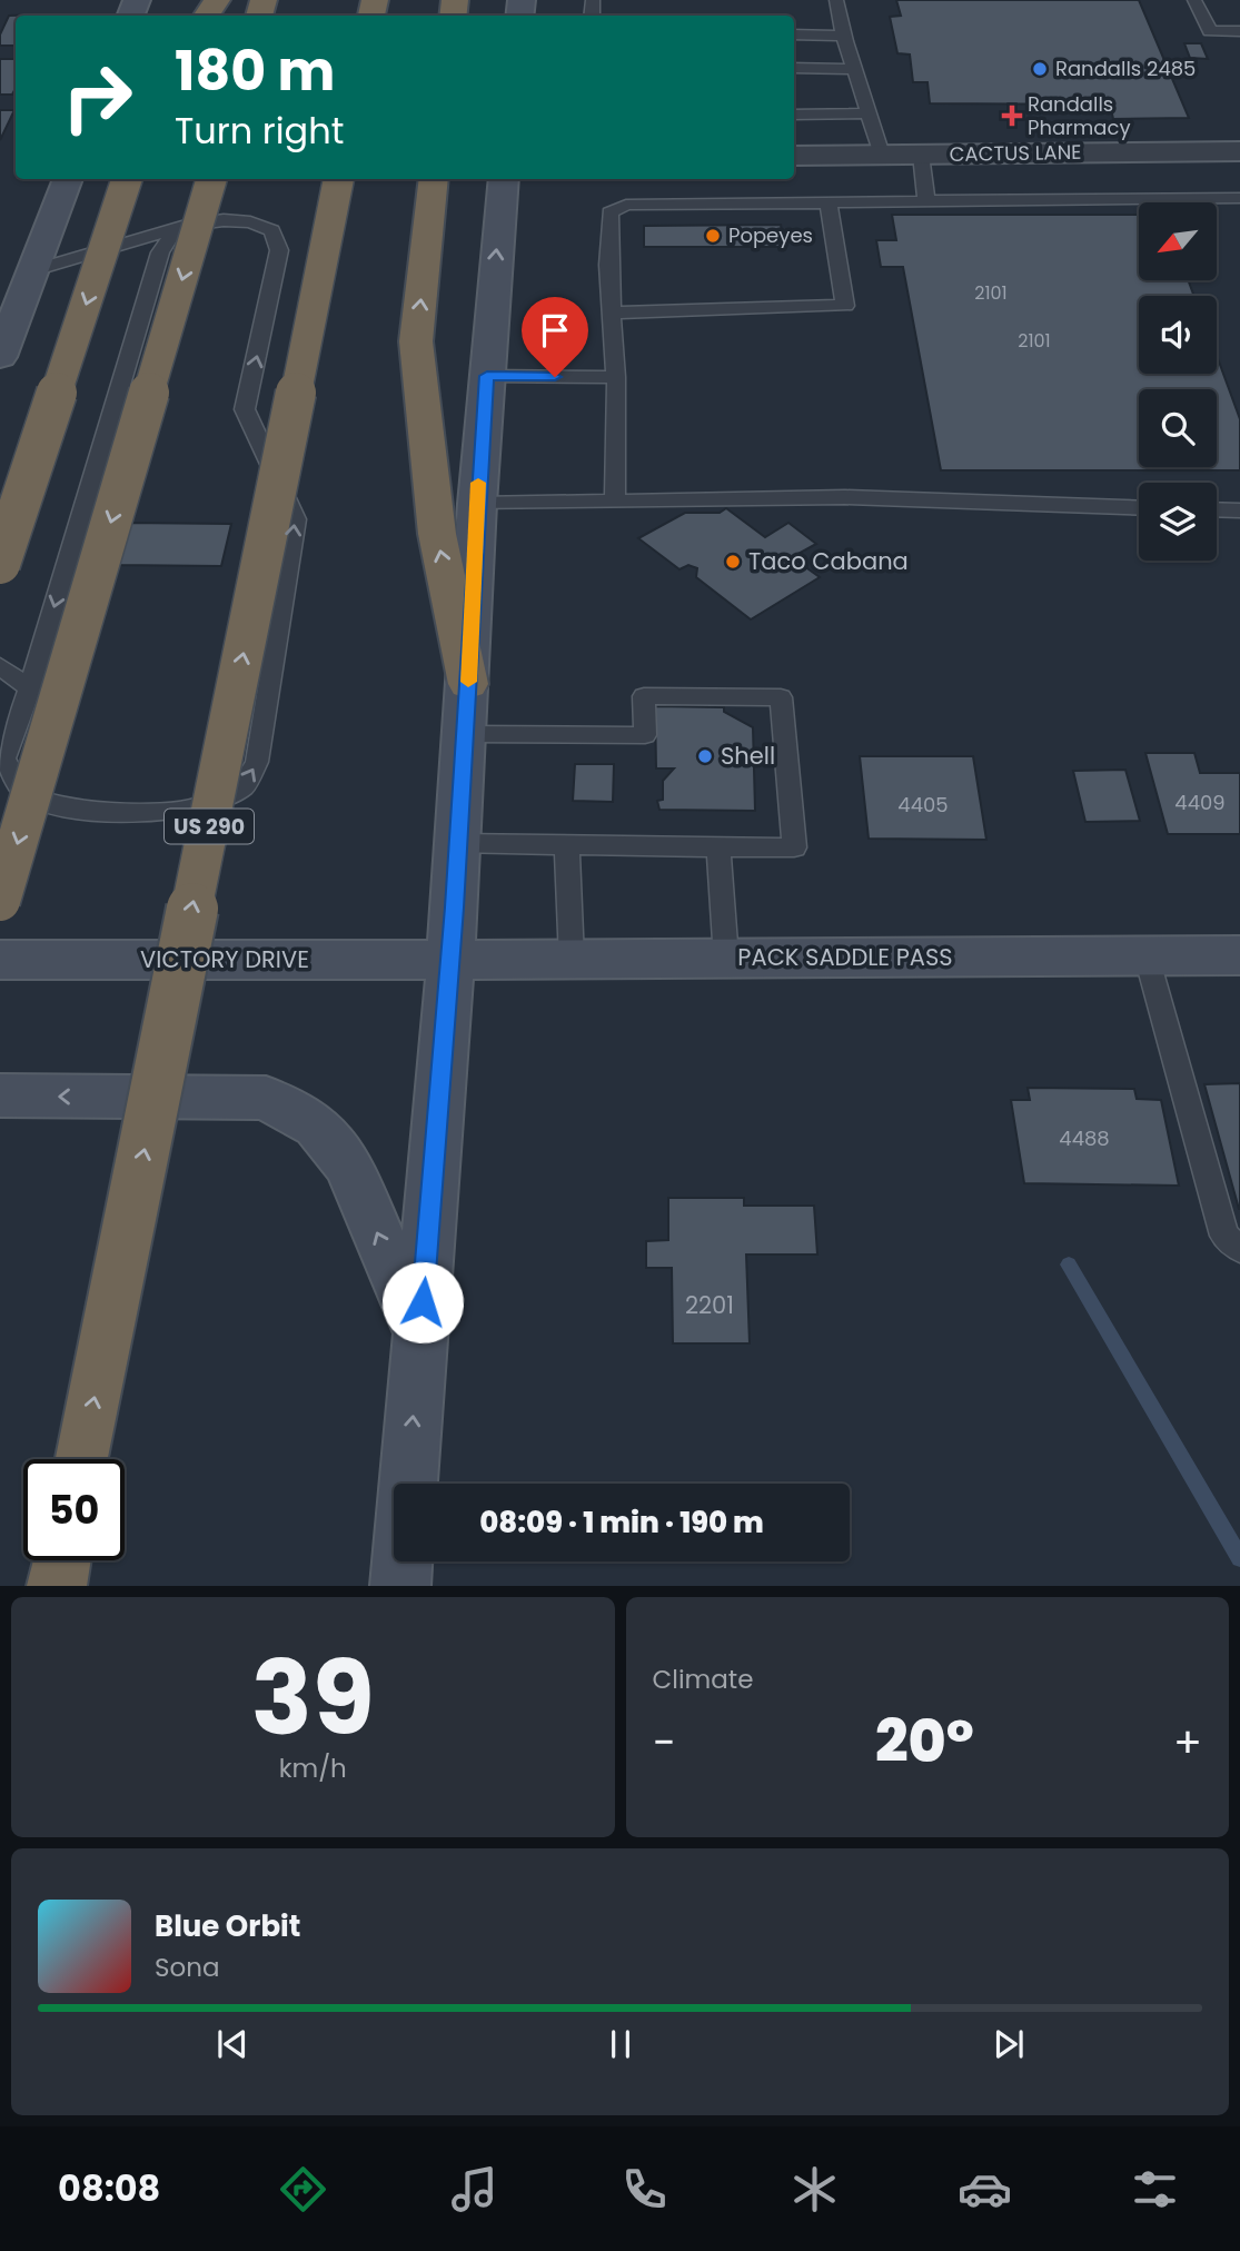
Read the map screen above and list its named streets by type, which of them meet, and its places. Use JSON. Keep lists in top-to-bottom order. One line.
{"streets":{"highway":["US 290"],"main road":["PACK SADDLE PASS","VICTORY DRIVE"],"street":["CACTUS LANE"]},"crossings":[["PACK SADDLE PASS","VICTORY DRIVE"]],"places":{"other":["Randalls 2485","Popeyes","Taco Cabana","Shell"],"health":["Randalls Pharmacy"]},"house_numbers":["2101","2101","4409","4405","4488","2201"],"north":"bottom left","page":{"turn":["180 m","Turn right"],"limit":"50","trip":"08:09 · 1 min · 190 m","tile":[["39","km/h"],"Climate"],"heat":["−","20°","+"],"song":["Blue Orbit","Sona"],"tabs":"08:08"}}
